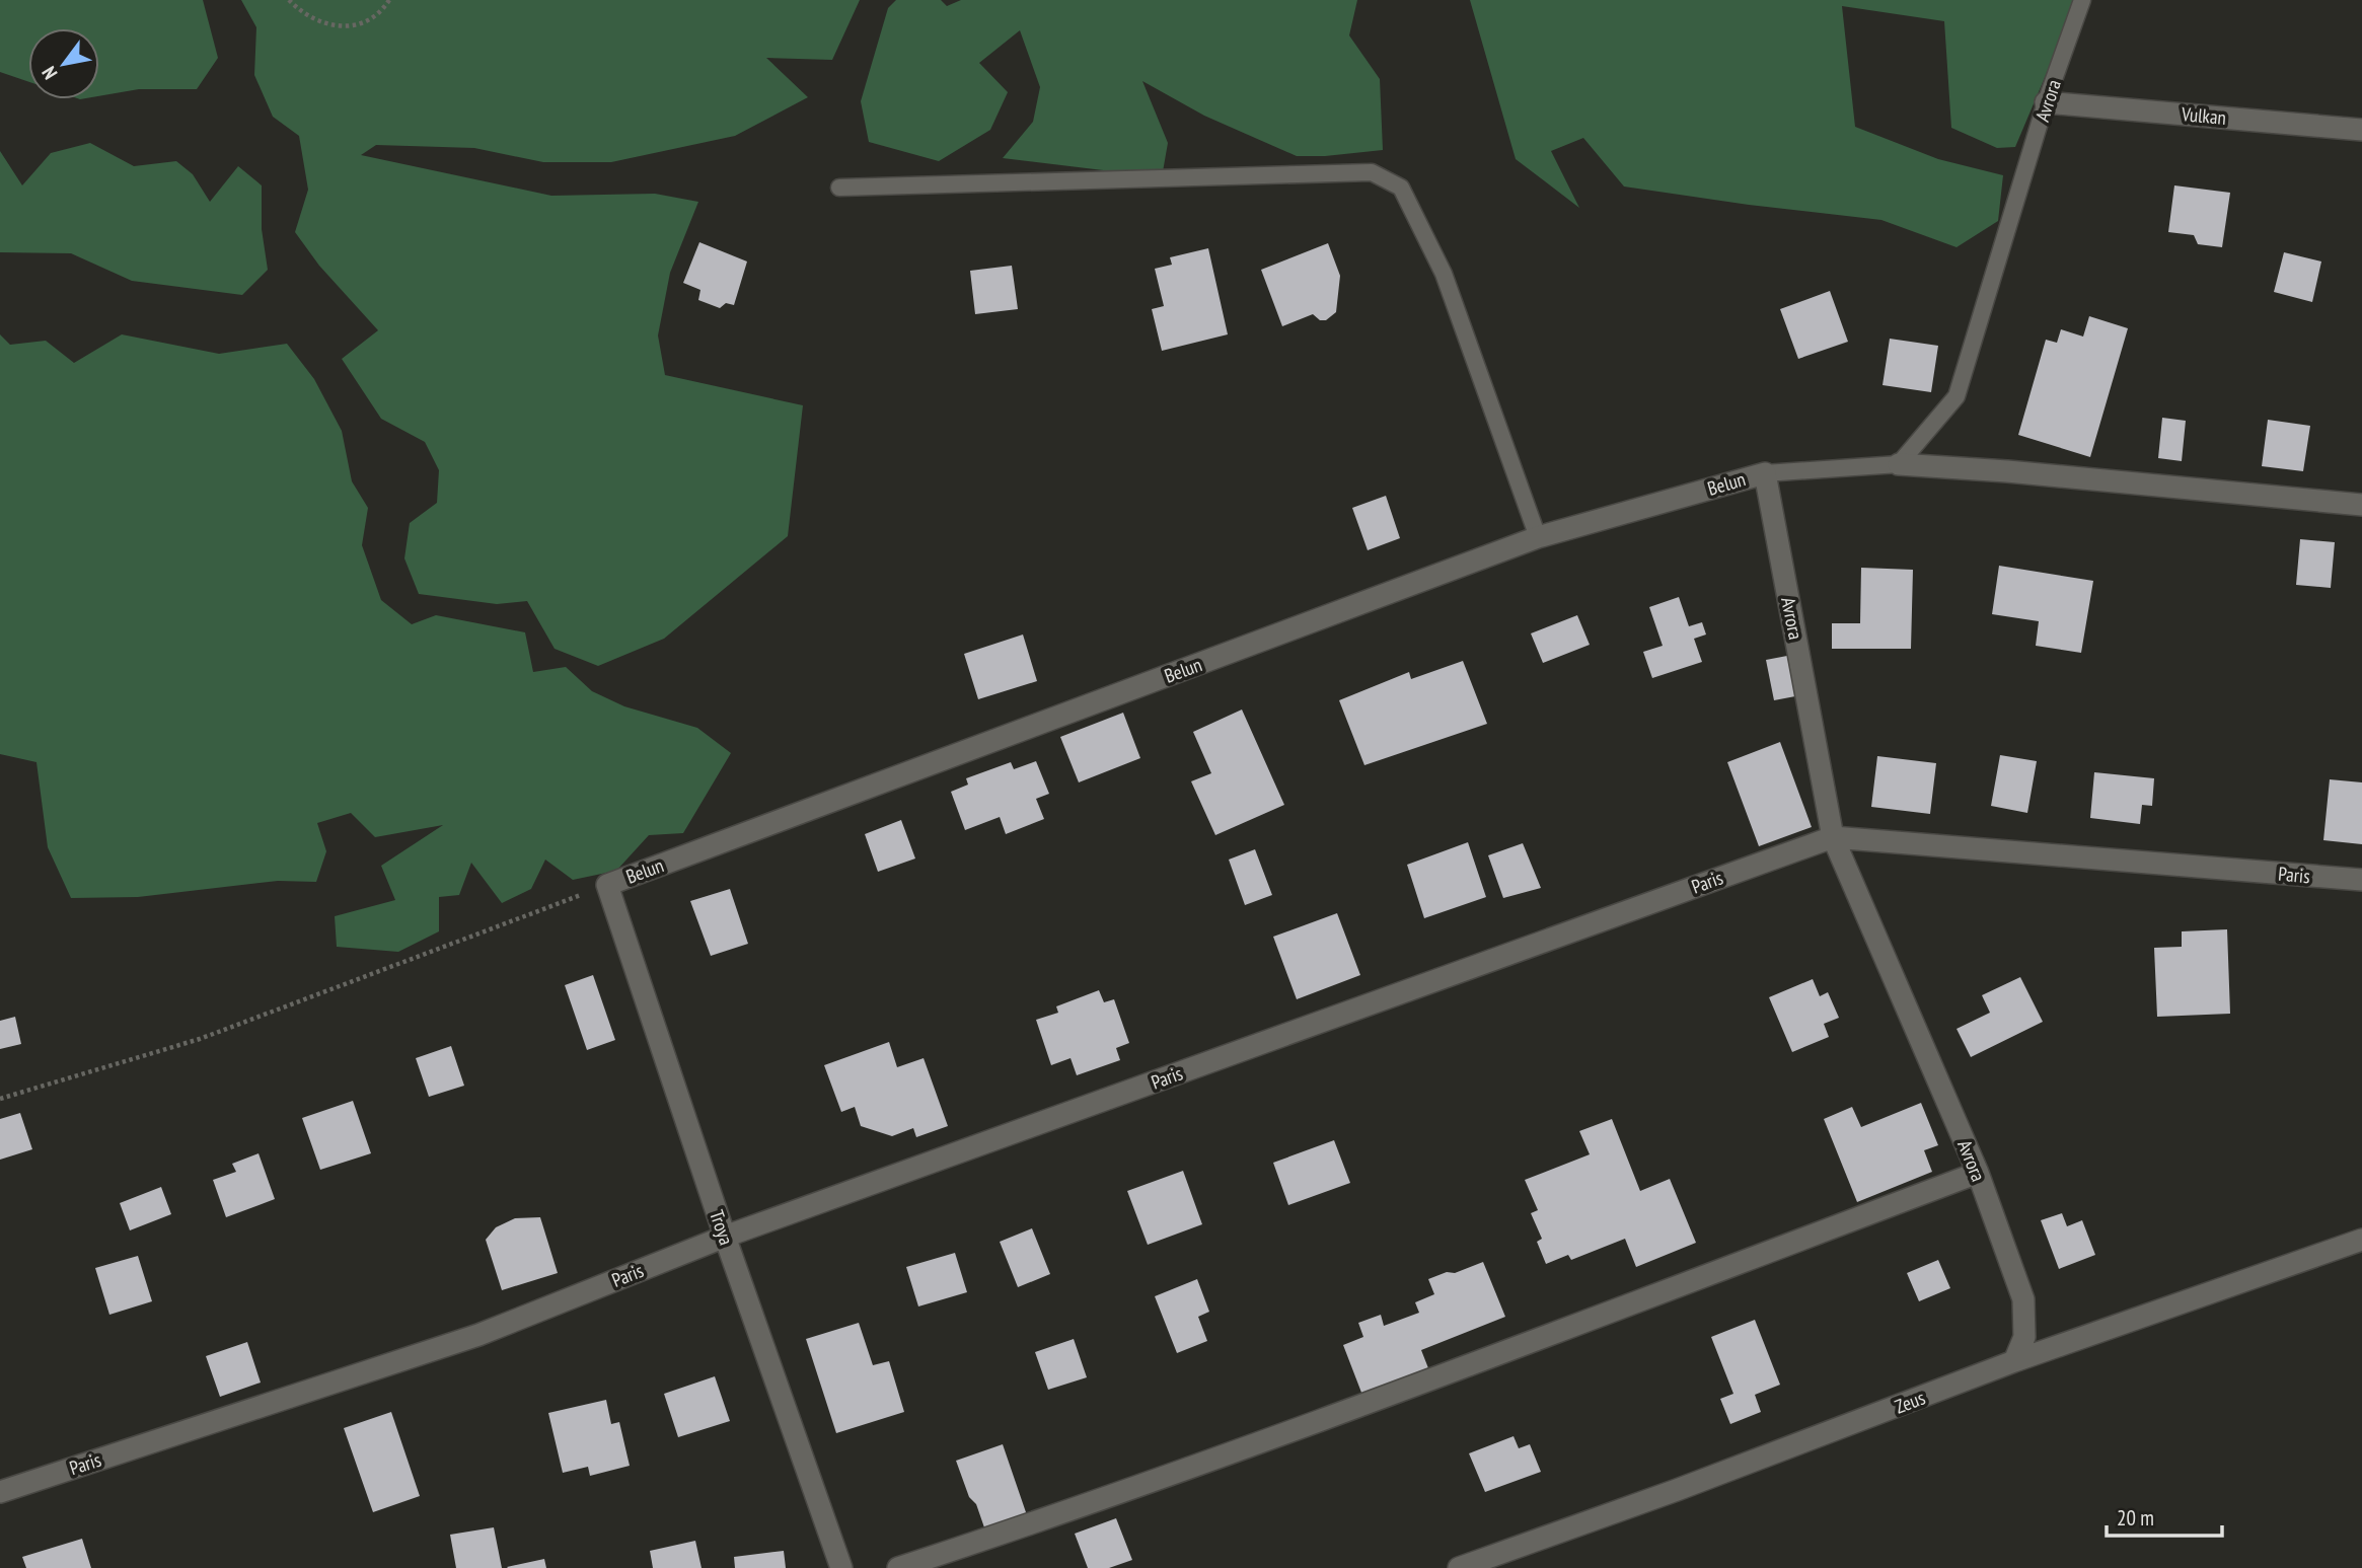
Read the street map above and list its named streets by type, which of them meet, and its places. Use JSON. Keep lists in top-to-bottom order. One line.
{"streets":{"street":["Avrora","Vulkan","Belun","Paris","Troya","Zeus"]},"crossings":[["Avrora","Vulkan"],["Avrora","Belun"],["Avrora","Paris"],["Avrora","Zeus"],["Belun","Troya"],["Paris","Troya"]],"scale_bar":"20 m","north":"bottom left"}
